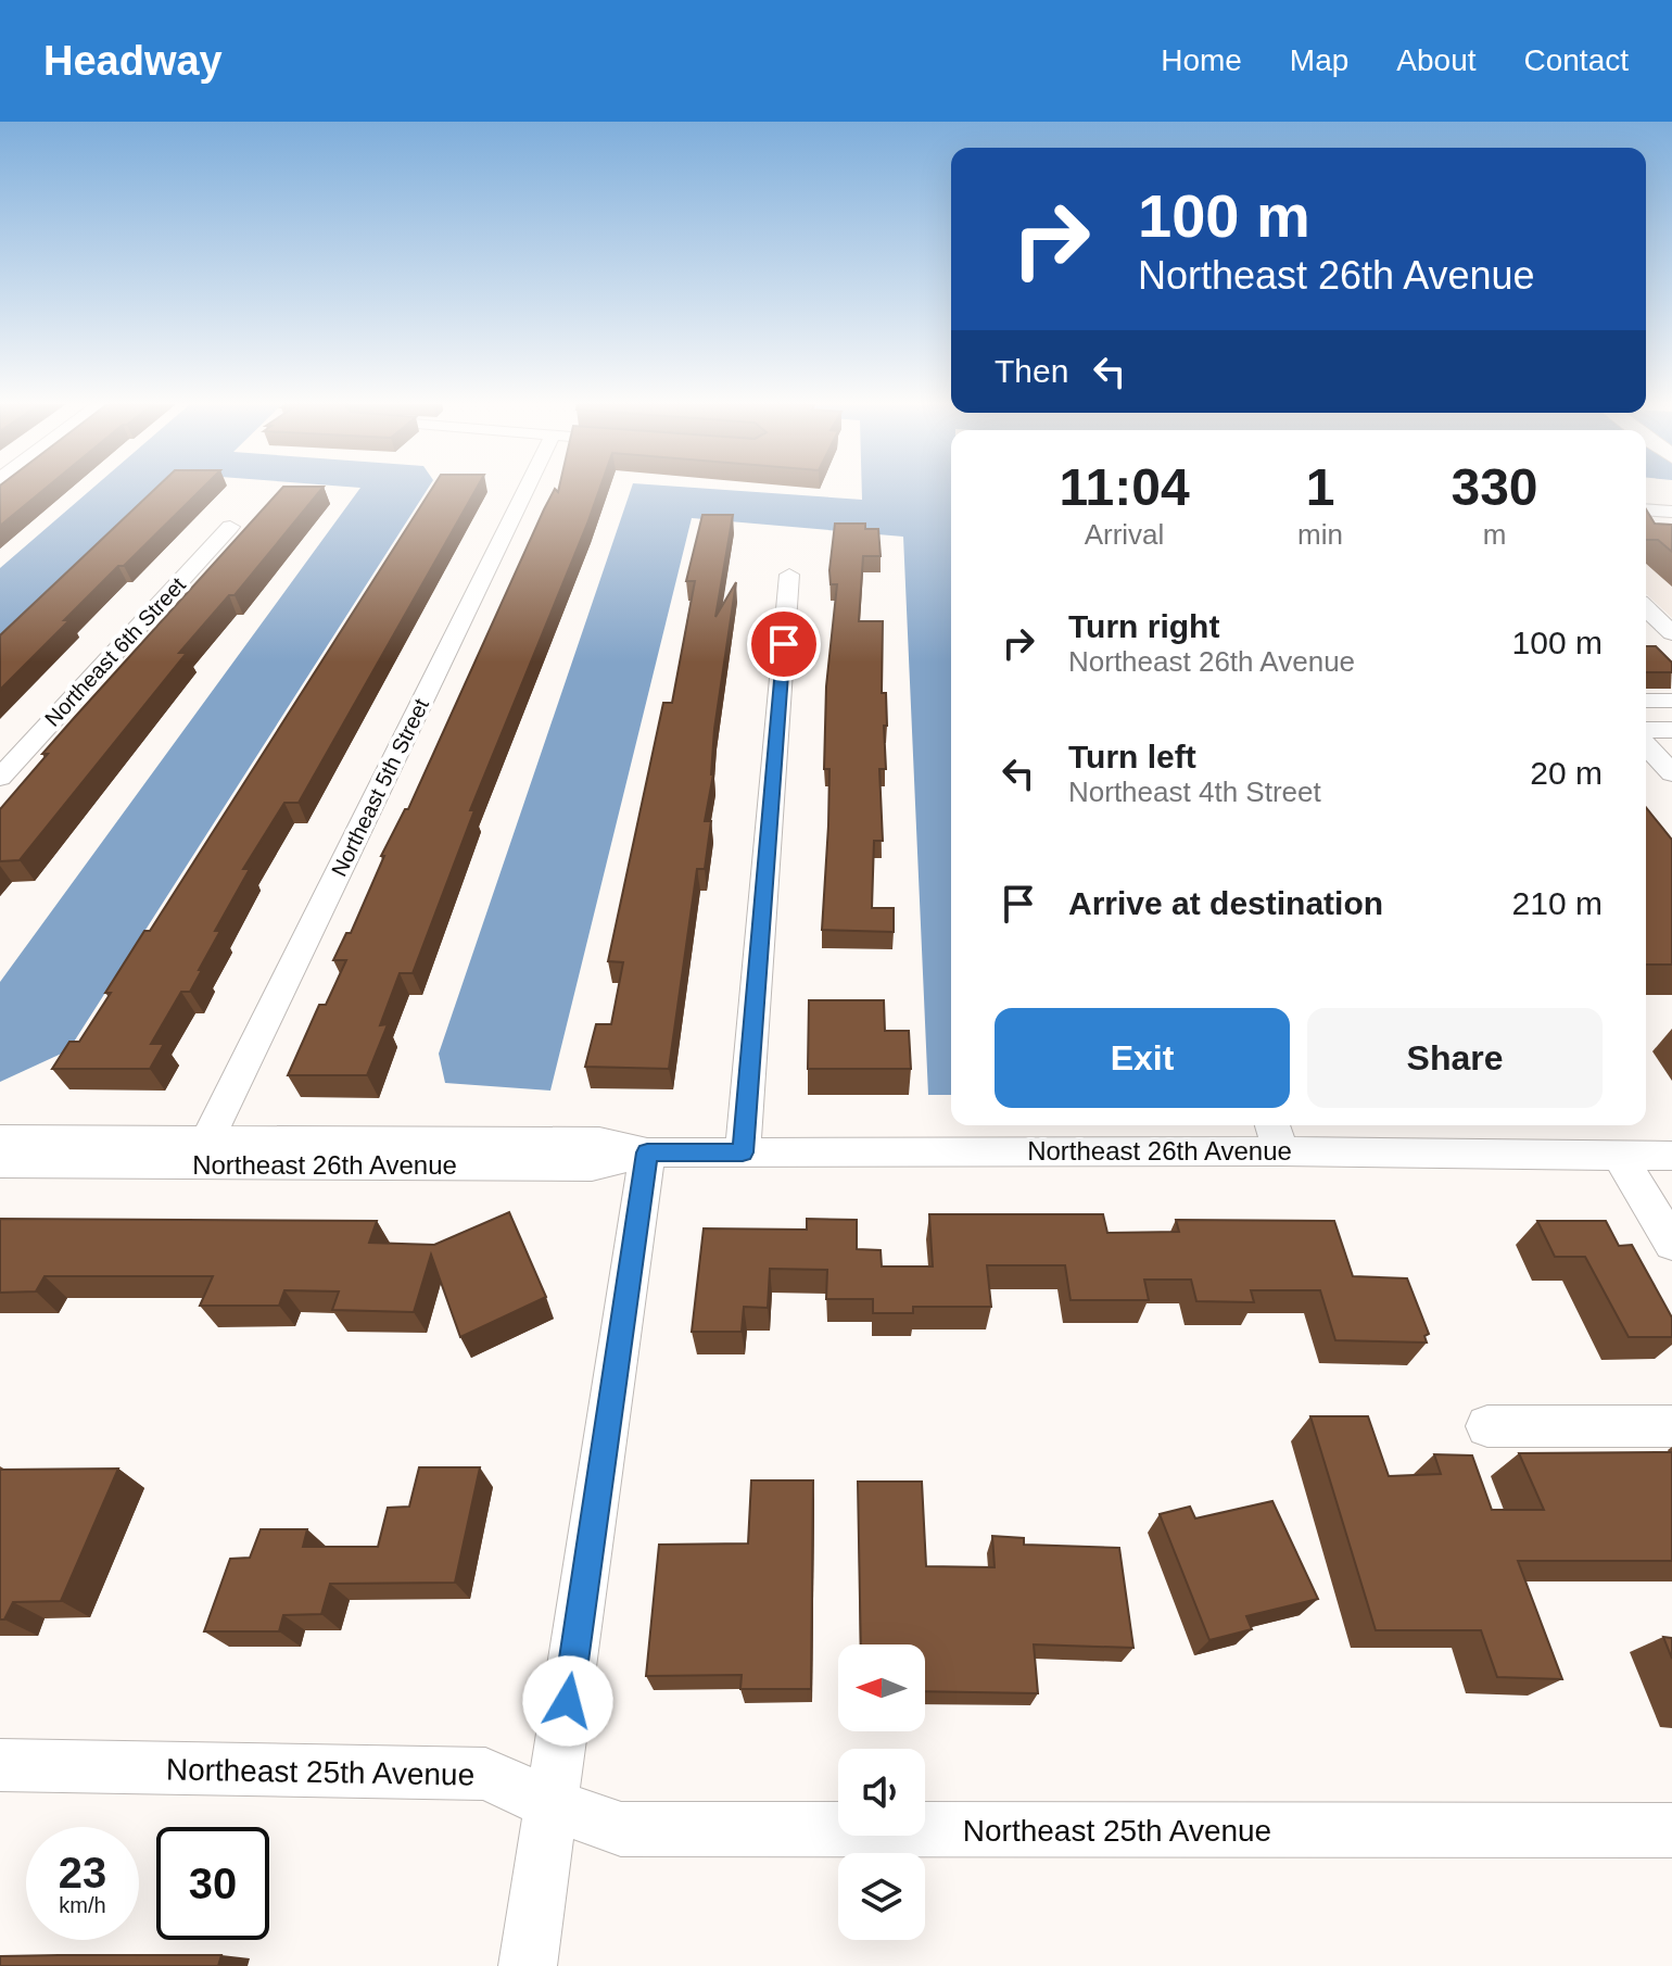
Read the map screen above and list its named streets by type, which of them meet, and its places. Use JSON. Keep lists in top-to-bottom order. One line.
{"streets":{"street":["Northeast 6th Street","Northeast 5th Street","Northeast 26th Avenue","Northeast 25th Avenue"]},"crossings":[["Northeast 5th Street","Northeast 26th Avenue"]],"north":"left","page":{"header":"Headway","nav":["Home","Map","About","Contact"],"turn":["100 m","Northeast 26th Avenue"],"then":"Then","eta":["11:04","Arrival","1","min","330","m"],"list":[{"name":"Turn right","note":"Northeast 26th Avenue","value":"100 m"},{"name":"Turn left","note":"Northeast 4th Street","value":"20 m"},{"name":"Arrive at destination","value":"210 m"}],"buttons":["Exit","Share"],"speed":"23 km/h","limit":"30"}}
